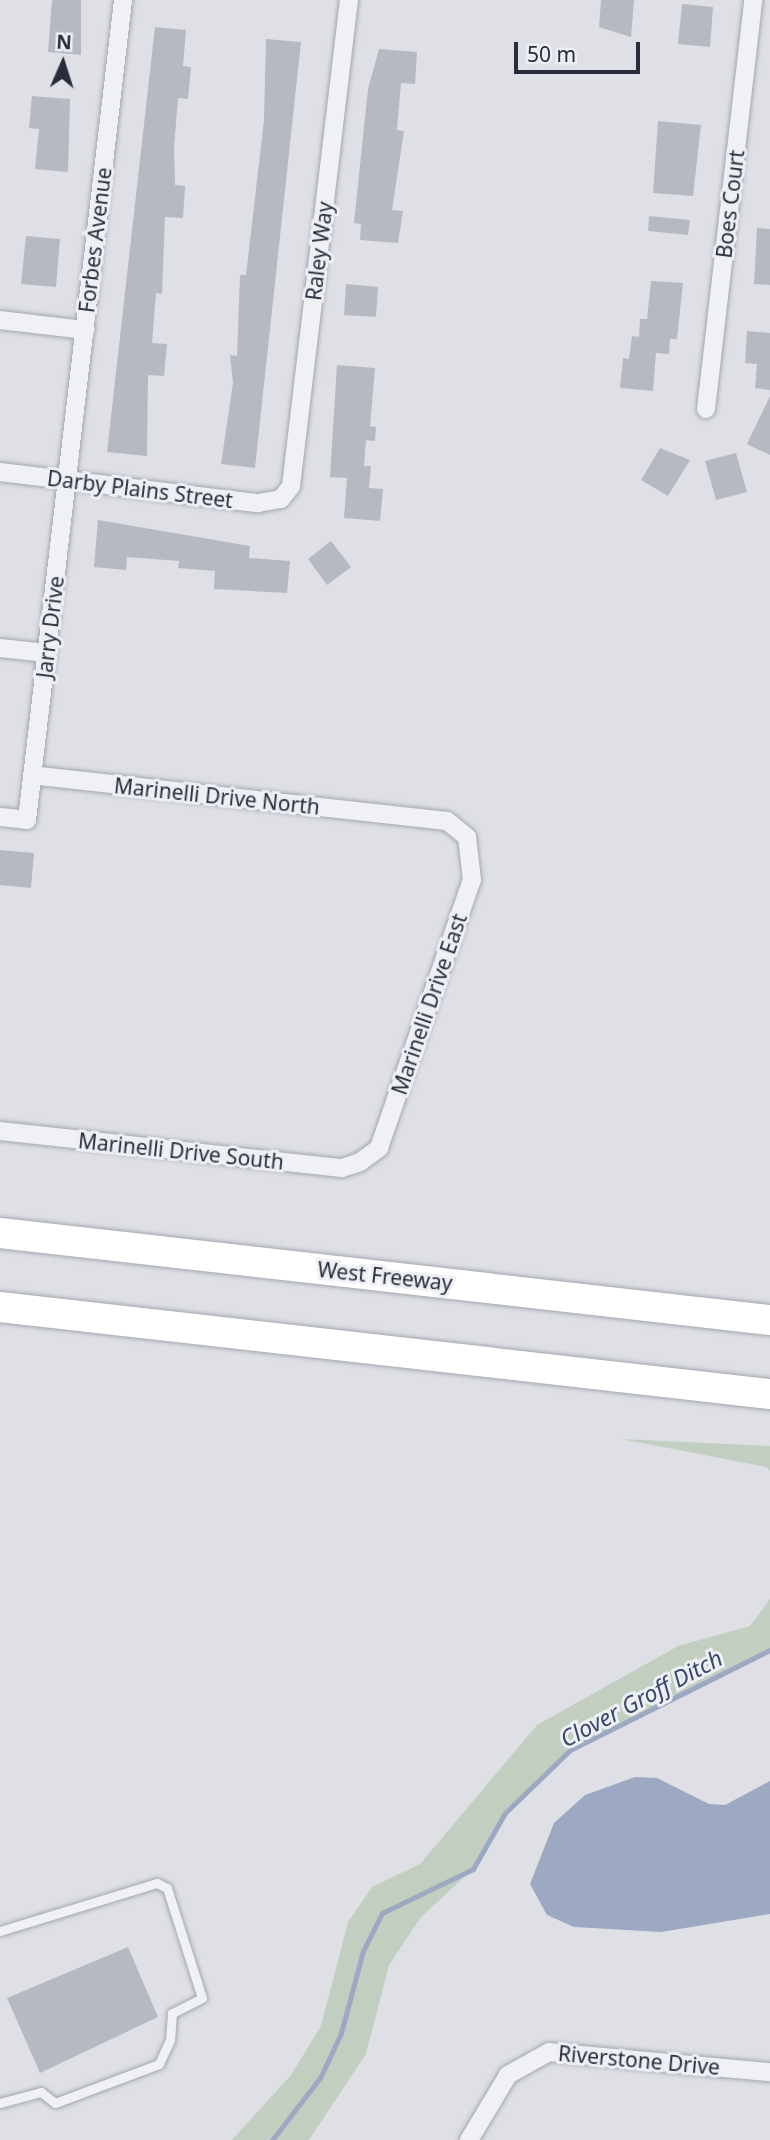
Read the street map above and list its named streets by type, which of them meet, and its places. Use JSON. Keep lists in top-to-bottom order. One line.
{"streets":{"highway":["West Freeway"],"street":["Boes Court","Forbes Avenue","Raley Way","Darby Plains Street","Jarry Drive","Marinelli Drive North","Marinelli Drive East","Marinelli Drive South","Riverstone Drive"]},"crossings":[["Forbes Avenue","Darby Plains Street"],["Forbes Avenue","Jarry Drive"],["Raley Way","Darby Plains Street"],["Darby Plains Street","Jarry Drive"],["Jarry Drive","Marinelli Drive North"],["Marinelli Drive North","Marinelli Drive East"],["Marinelli Drive East","Marinelli Drive South"]],"water":["Clover Groff Ditch"],"scale_bar":"50 m","north":"top"}
